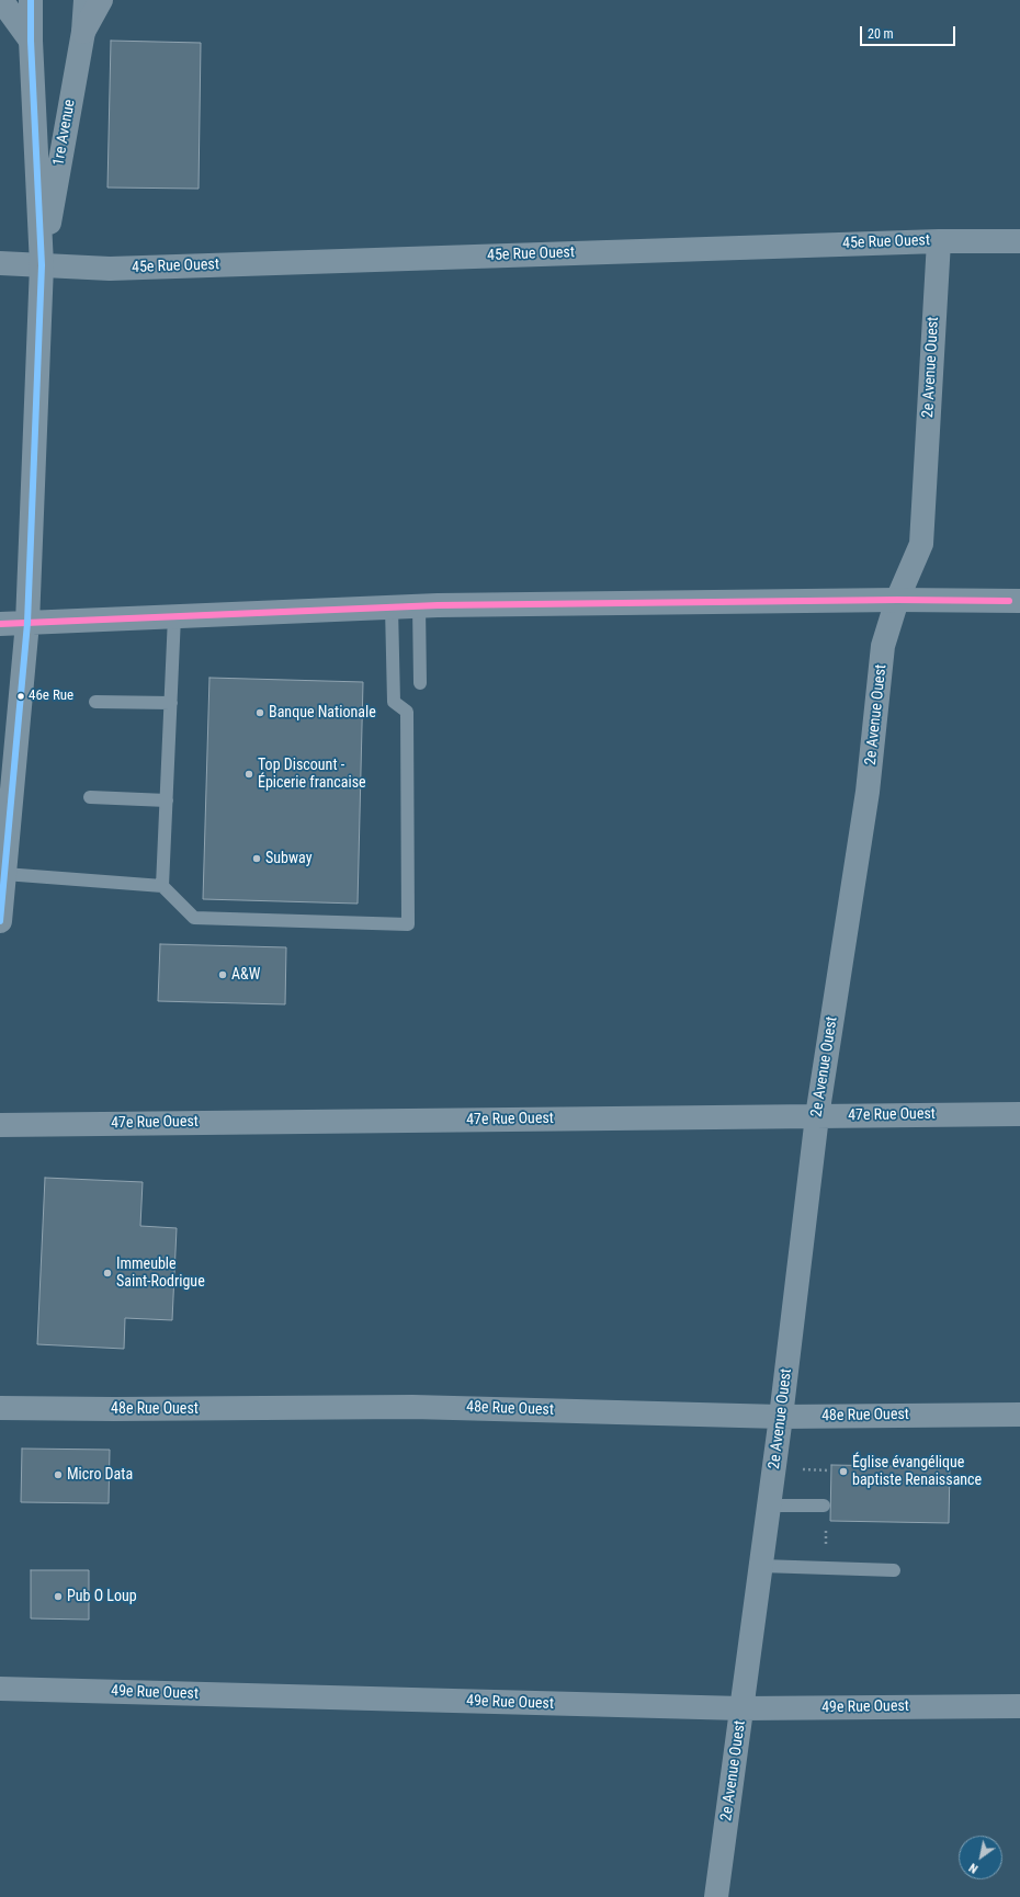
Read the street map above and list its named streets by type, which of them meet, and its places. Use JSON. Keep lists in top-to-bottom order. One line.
{"streets":{"street":["1re Avenue","45e Rue Ouest","2e Avenue Ouest","47e Rue Ouest","48e Rue Ouest","49e Rue Ouest"]},"crossings":[["1re Avenue","45e Rue Ouest"],["45e Rue Ouest","2e Avenue Ouest"],["2e Avenue Ouest","47e Rue Ouest"],["2e Avenue Ouest","48e Rue Ouest"],["2e Avenue Ouest","49e Rue Ouest"]],"places":["46e Rue","Banque Nationale","Top Discount - Épicerie francaise","Subway","A&W","Immeuble Saint-Rodrigue","Église évangélique baptiste Renaissance","Micro Data","Pub O Loup"],"scale_bar":"20 m","north":"bottom left"}
